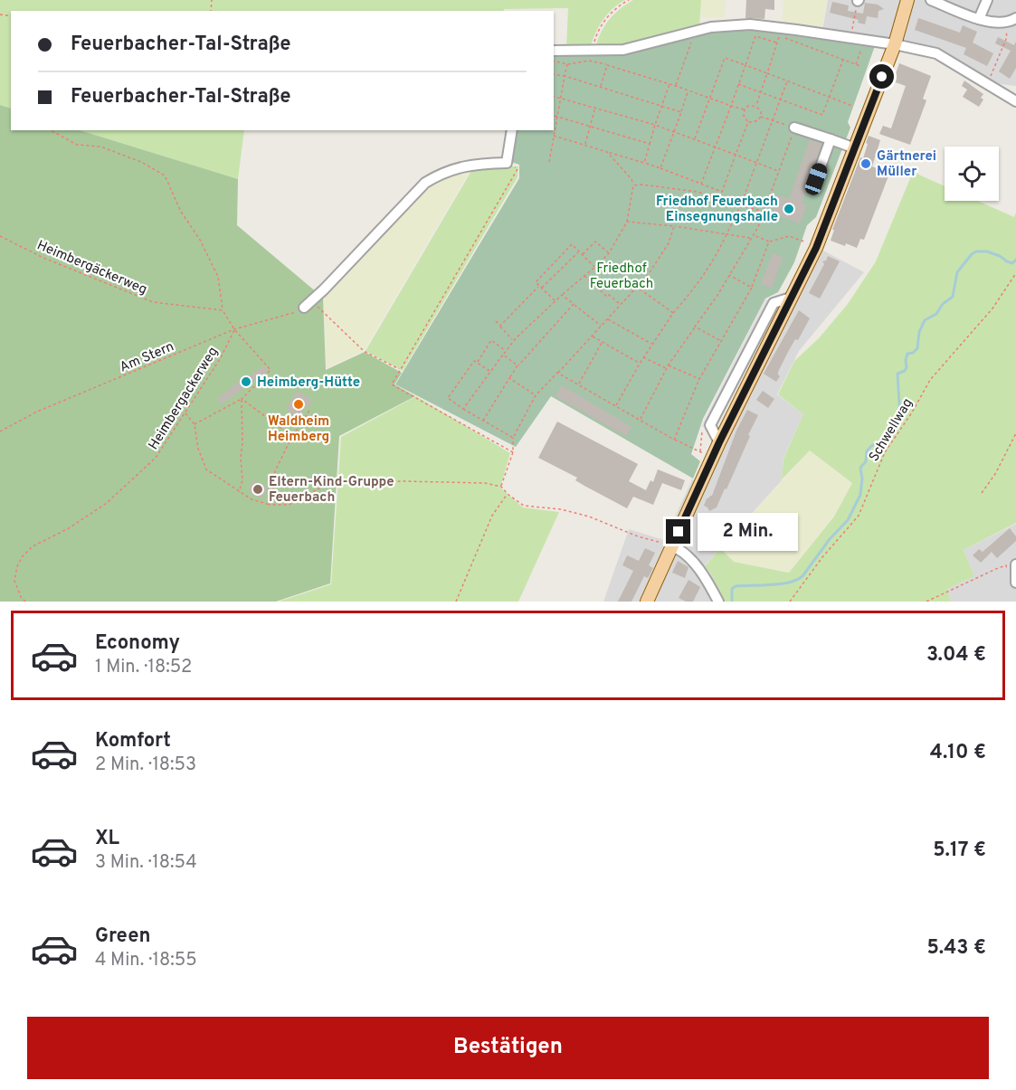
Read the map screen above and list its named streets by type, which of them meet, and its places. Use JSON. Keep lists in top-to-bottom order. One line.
{"streets":{"path":["Heimbergäckerweg","Am Stern","Heimbergackerweg","Schwellwag"]},"crossings":[["Am Stern","Heimbergackerweg"]],"parks":["Friedhof Feuerbach"],"places":["Gärtnerei Müller","Friedhof Feuerbach Einsegnungshalle","Heimberg-Hütte","Waldheim Heimberg","Eltern-Kind-Gruppe Feuerbach"],"page":{"banner":["Feuerbacher-Tal-Straße","Feuerbacher-Tal-Straße"],"bubble":"2 Min.","list":[{"name":"Economy","note":"1 Min. · 18:52","value":"3.04 €"},{"name":"Komfort","note":"2 Min. · 18:53","value":"4.10 €"},{"name":"XL","note":"3 Min. · 18:54","value":"5.17 €"},{"name":"Green","note":"4 Min. · 18:55","value":"5.43 €"}],"buttons":"Bestätigen"}}
